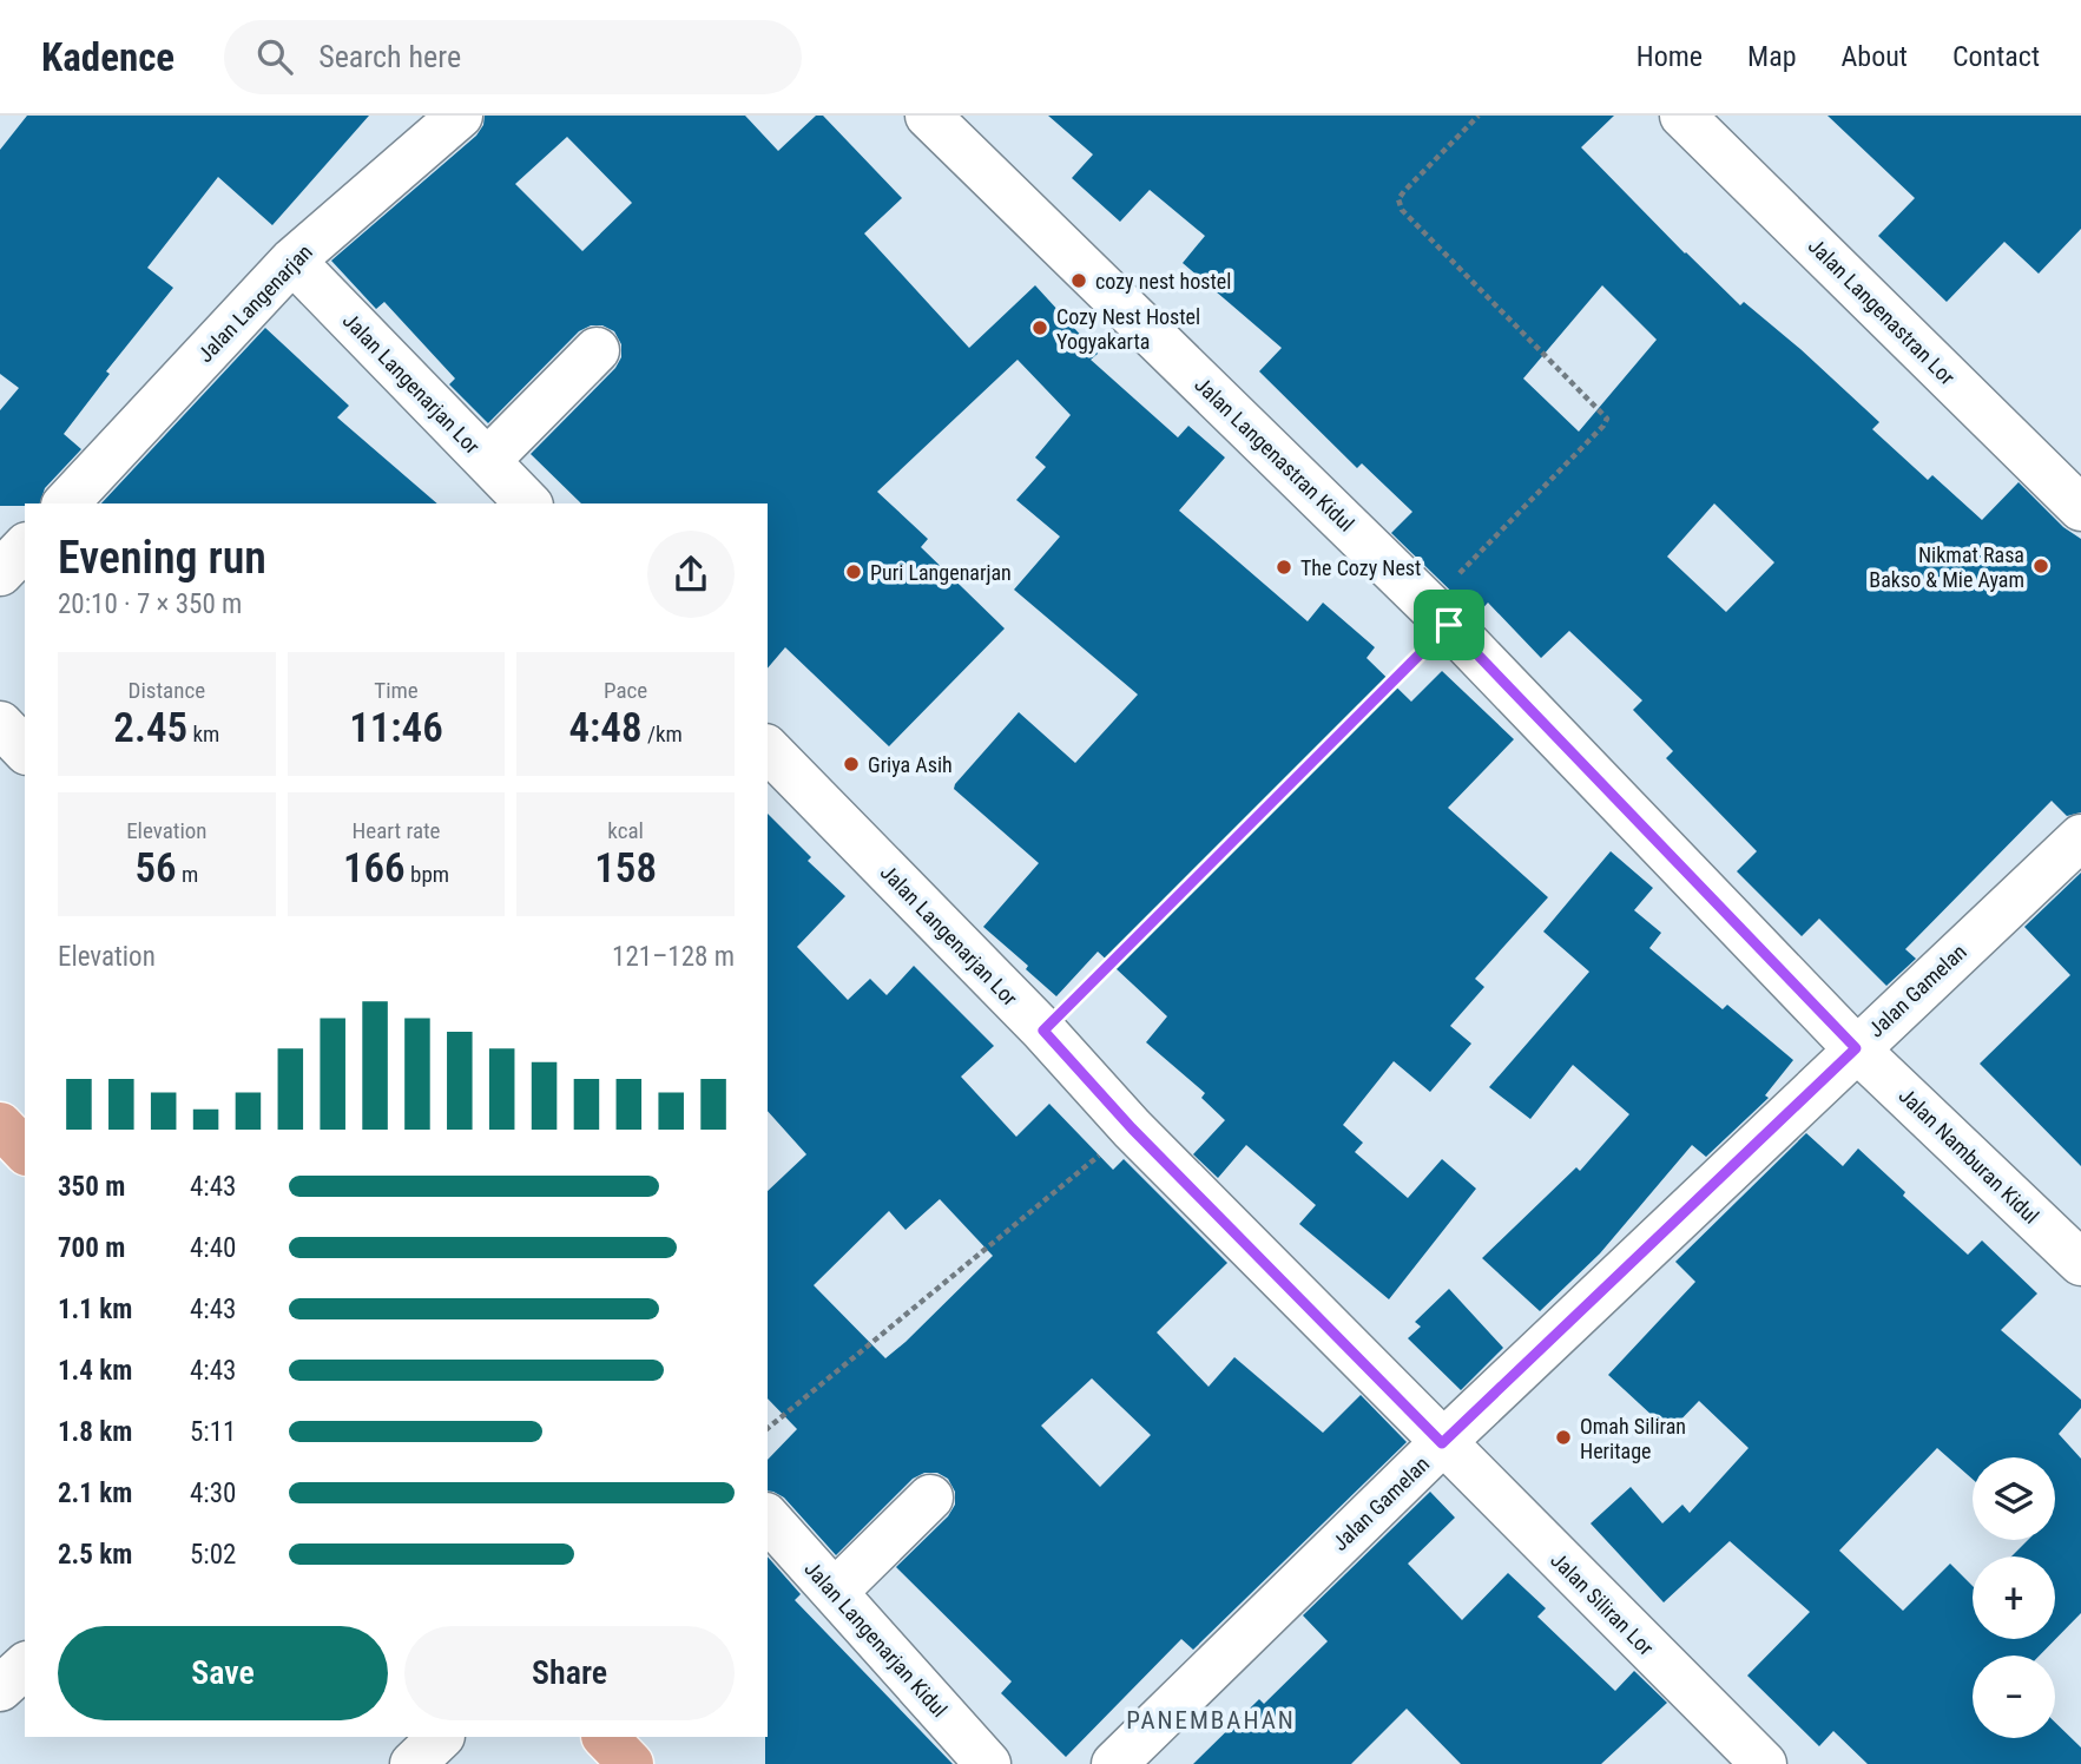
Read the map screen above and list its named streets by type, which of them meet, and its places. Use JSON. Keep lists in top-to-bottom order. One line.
{"streets":{"street":["Jalan Langenarjan","Jalan Langenastran Lor","Jalan Langenarjan Lor","Jalan Langenastran Kidul","Jalan Gamelan","Jalan Namburan Kidul","Jalan Siliran Lor","Jalan Langenarjan Kidul"]},"crossings":[["Jalan Langenarjan","Jalan Langenarjan Lor"],["Jalan Langenarjan Lor","Jalan Gamelan"],["Jalan Langenarjan Lor","Jalan Siliran Lor"],["Jalan Langenastran Kidul","Jalan Gamelan"],["Jalan Langenastran Kidul","Jalan Namburan Kidul"],["Jalan Gamelan","Jalan Namburan Kidul"],["Jalan Gamelan","Jalan Siliran Lor"]],"districts":["PANEMBAHAN"],"places":["cozy nest hostel","Cozy Nest Hostel Yogyakarta","Nikmat Rasa Bakso & Mie Ayam","The Cozy Nest","Puri Langenarjan","Griya Asih","Omah Siliran Heritage"],"page":{"header":"Kadence","search":"Search here","nav":["Home","Map","About","Contact"],"heading":["Evening run","20:10 · 7 × 350 m"],"stats":[["Distance","2.45 km"],["Time","11:46"],["Pace","4:48 /km"],["Elevation","56 m"],["Heart rate","166 bpm"],["kcal","158"]],"chart":["Elevation","121–128 m"],"list":[{"name":"350 m","note":"4:43"},{"name":"700 m","note":"4:40"},{"name":"1.1 km","note":"4:43"},{"name":"1.4 km","note":"4:43"},{"name":"1.8 km","note":"5:11"},{"name":"2.1 km","note":"4:30"},{"name":"2.5 km","note":"5:02"}],"map_buttons":["+","−"],"buttons":["Save","Share"]}}
